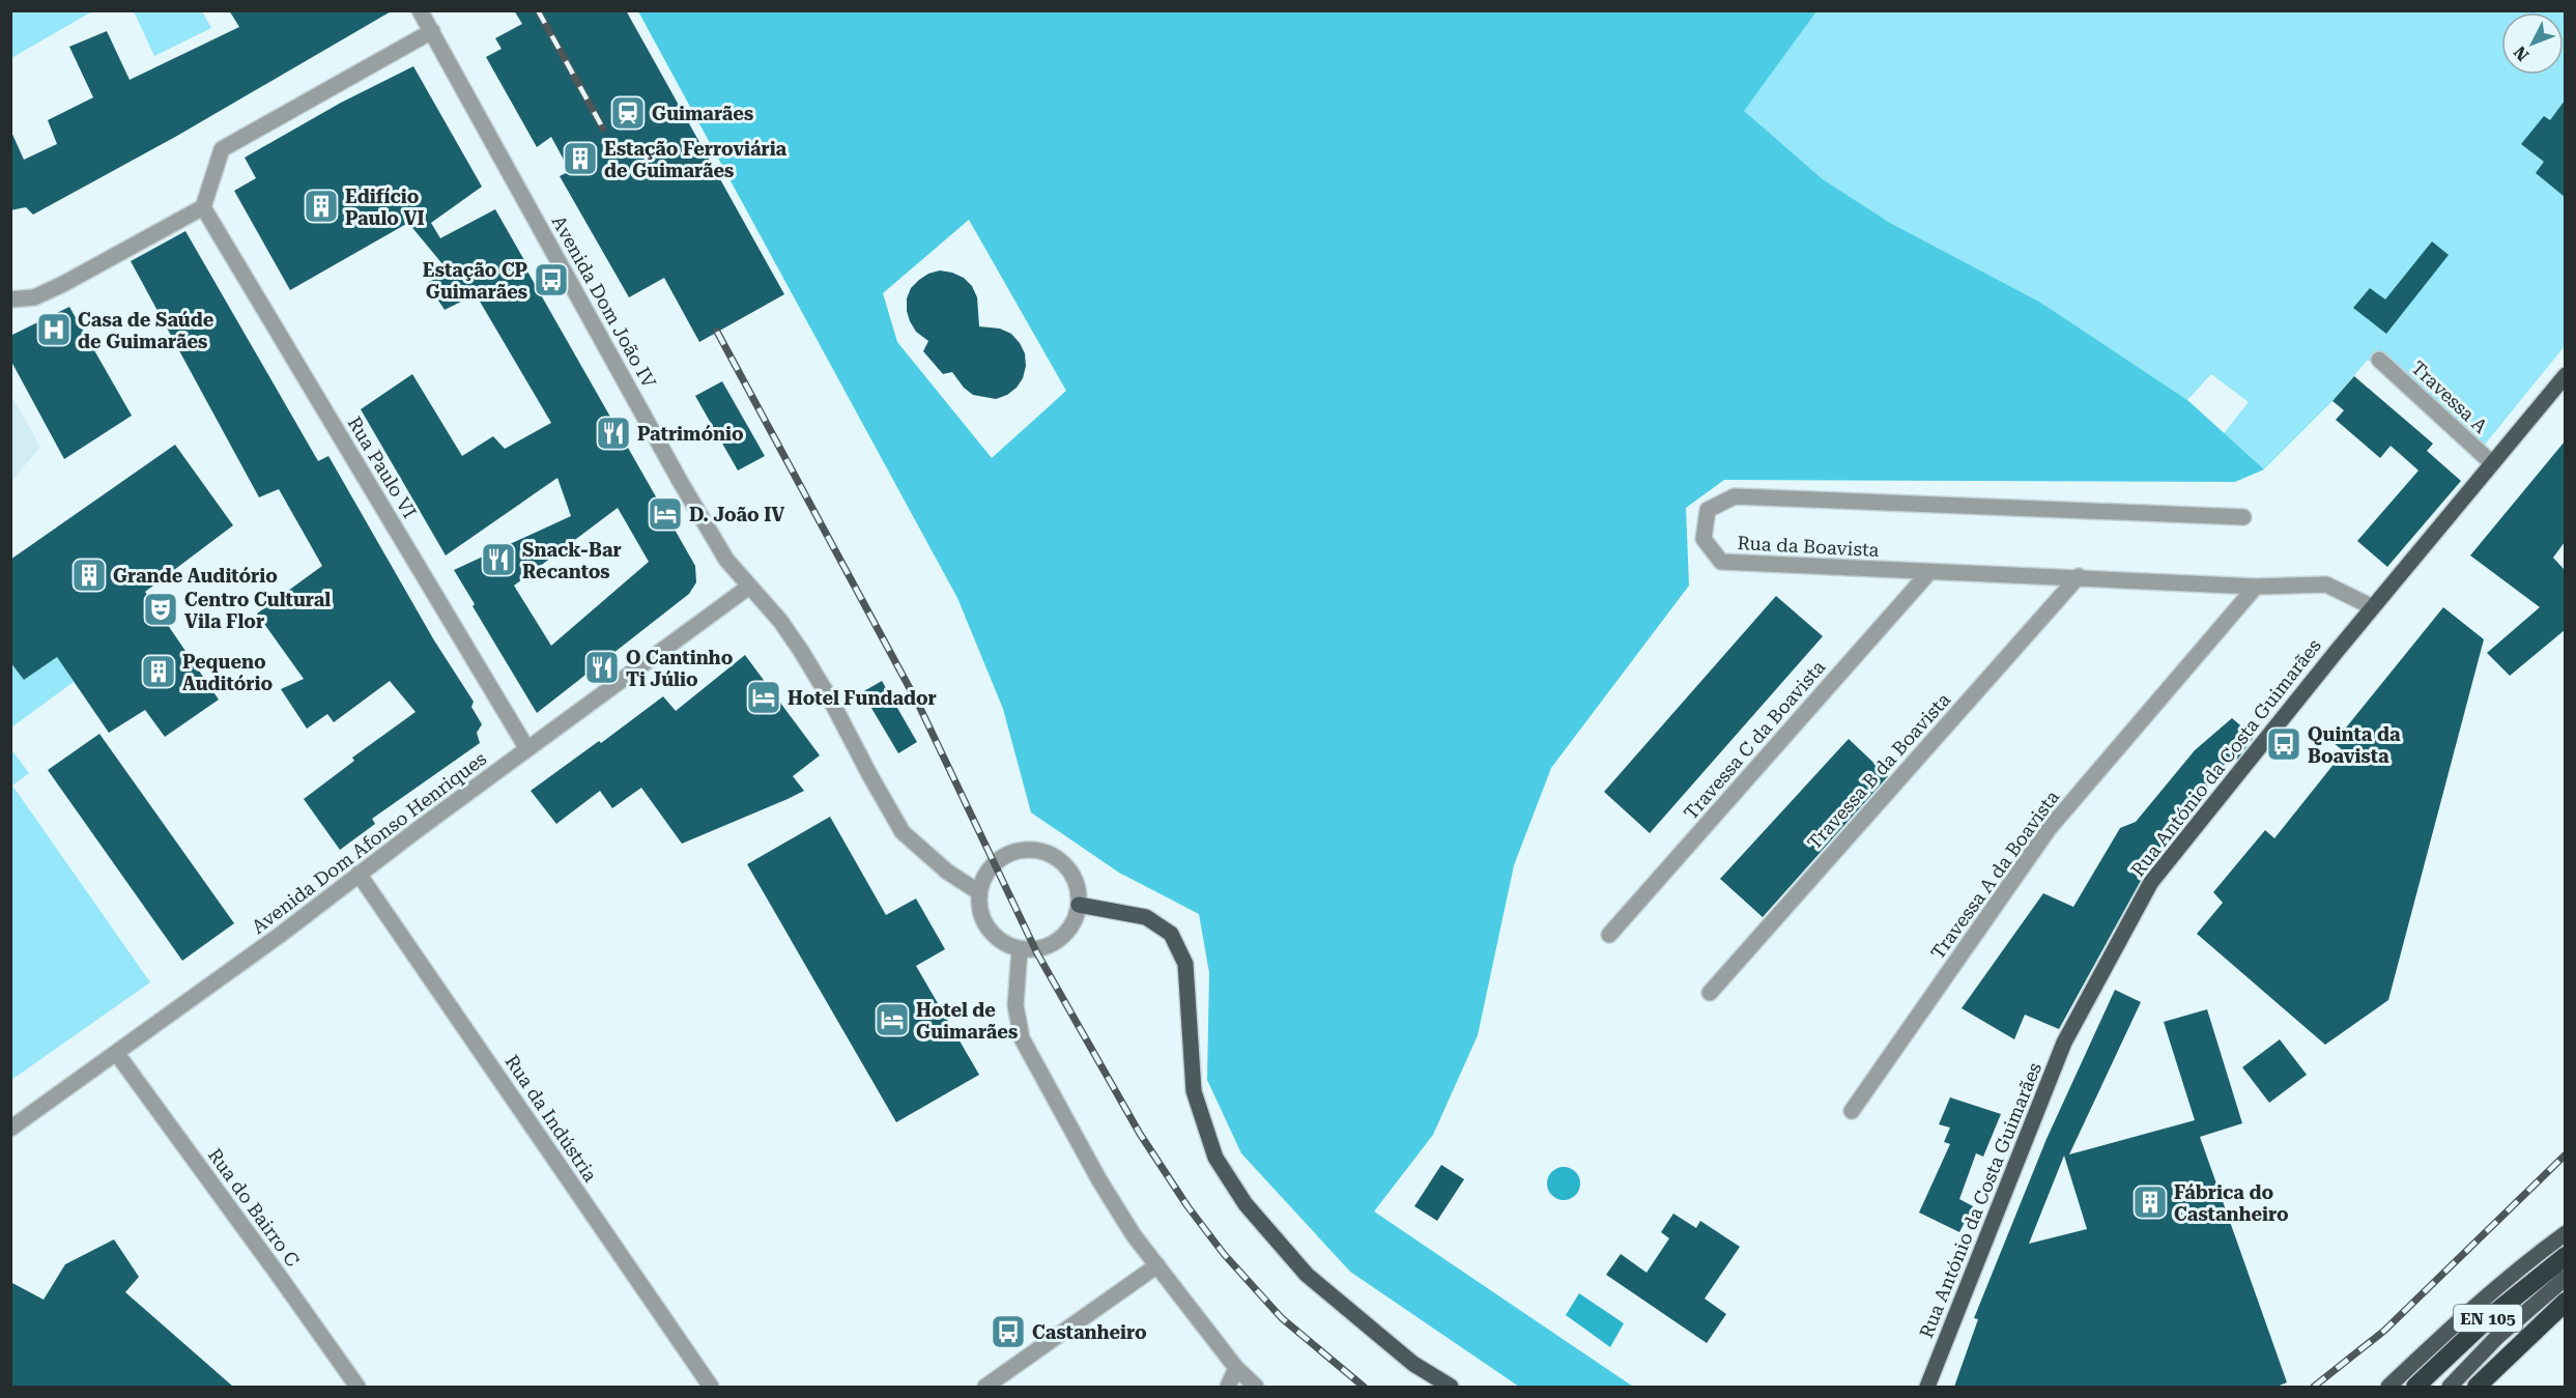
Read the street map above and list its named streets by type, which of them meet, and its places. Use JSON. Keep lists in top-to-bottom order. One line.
{"streets":{"highway":["EN 105"],"main road":["Rua António da Costa Guimarães"],"street":["Avenida Dom João IV","Travessa A","Rua Paulo VI","Rua da Boavista","Travessa C da Boavista","Travessa B da Boavista","Avenida Dom Afonso Henriques","Travessa A da Boavista","Rua da Indústria","Rua do Bairro C"]},"crossings":[["Avenida Dom João IV","Avenida Dom Afonso Henriques"],["Travessa A","Rua António da Costa Guimarães"],["Rua Paulo VI","Avenida Dom Afonso Henriques"],["Rua da Boavista","Travessa C da Boavista"],["Rua da Boavista","Rua António da Costa Guimarães"],["Rua da Boavista","Travessa B da Boavista"],["Rua da Boavista","Travessa A da Boavista"],["Avenida Dom Afonso Henriques","Rua da Indústria"],["Avenida Dom Afonso Henriques","Rua do Bairro C"]],"places":{"station":["Guimarães"],"building":["Estação Ferroviária de Guimarães","Edifício Paulo VI","Grande Auditório","Pequeno Auditório","Fábrica do Castanheiro"],"bus stop":["Estação CP Guimarães","Quinta da Boavista","Castanheiro"],"hospital":["Casa de Saúde de Guimarães"],"restaurant":["Património","Snack-Bar Recantos","O Cantinho Ti Júlio"],"hotel":["D. João IV","Hotel Fundador","Hotel de Guimarães"],"theatre":["Centro Cultural Vila Flor"]},"north":"bottom left"}
